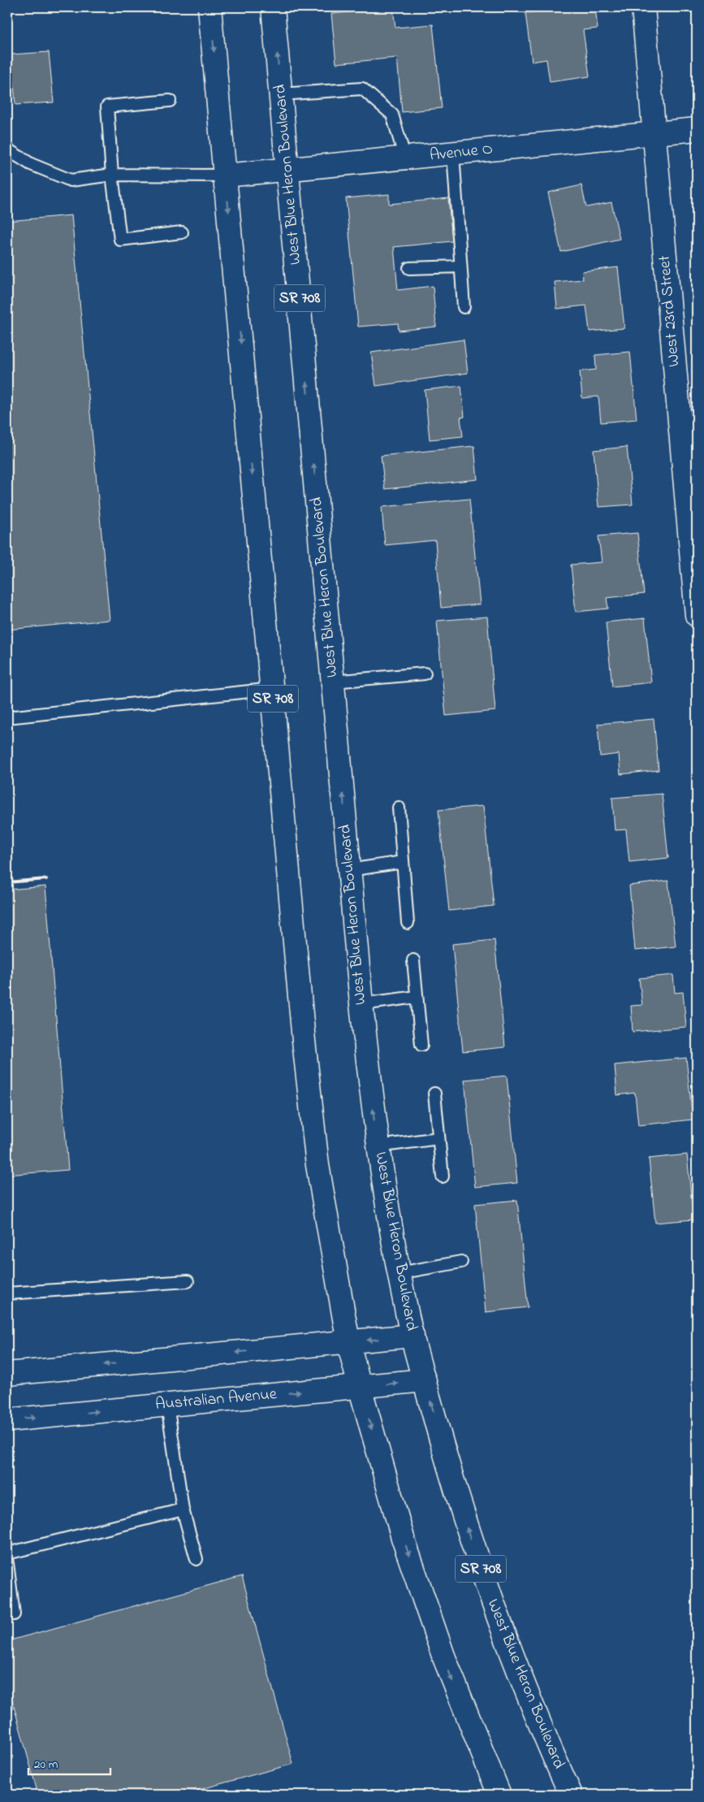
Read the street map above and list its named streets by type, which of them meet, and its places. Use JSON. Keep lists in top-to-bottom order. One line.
{"streets":{"main road":["Avenue O","West Blue Heron Boulevard","SR 708","West 23rd Street","Australian Avenue"]},"crossings":[["Avenue O","West Blue Heron Boulevard"],["Avenue O","SR 708"],["Avenue O","West 23rd Street"],["West Blue Heron Boulevard","Australian Avenue"],["SR 708","Australian Avenue"]],"scale_bar":"20 m"}
